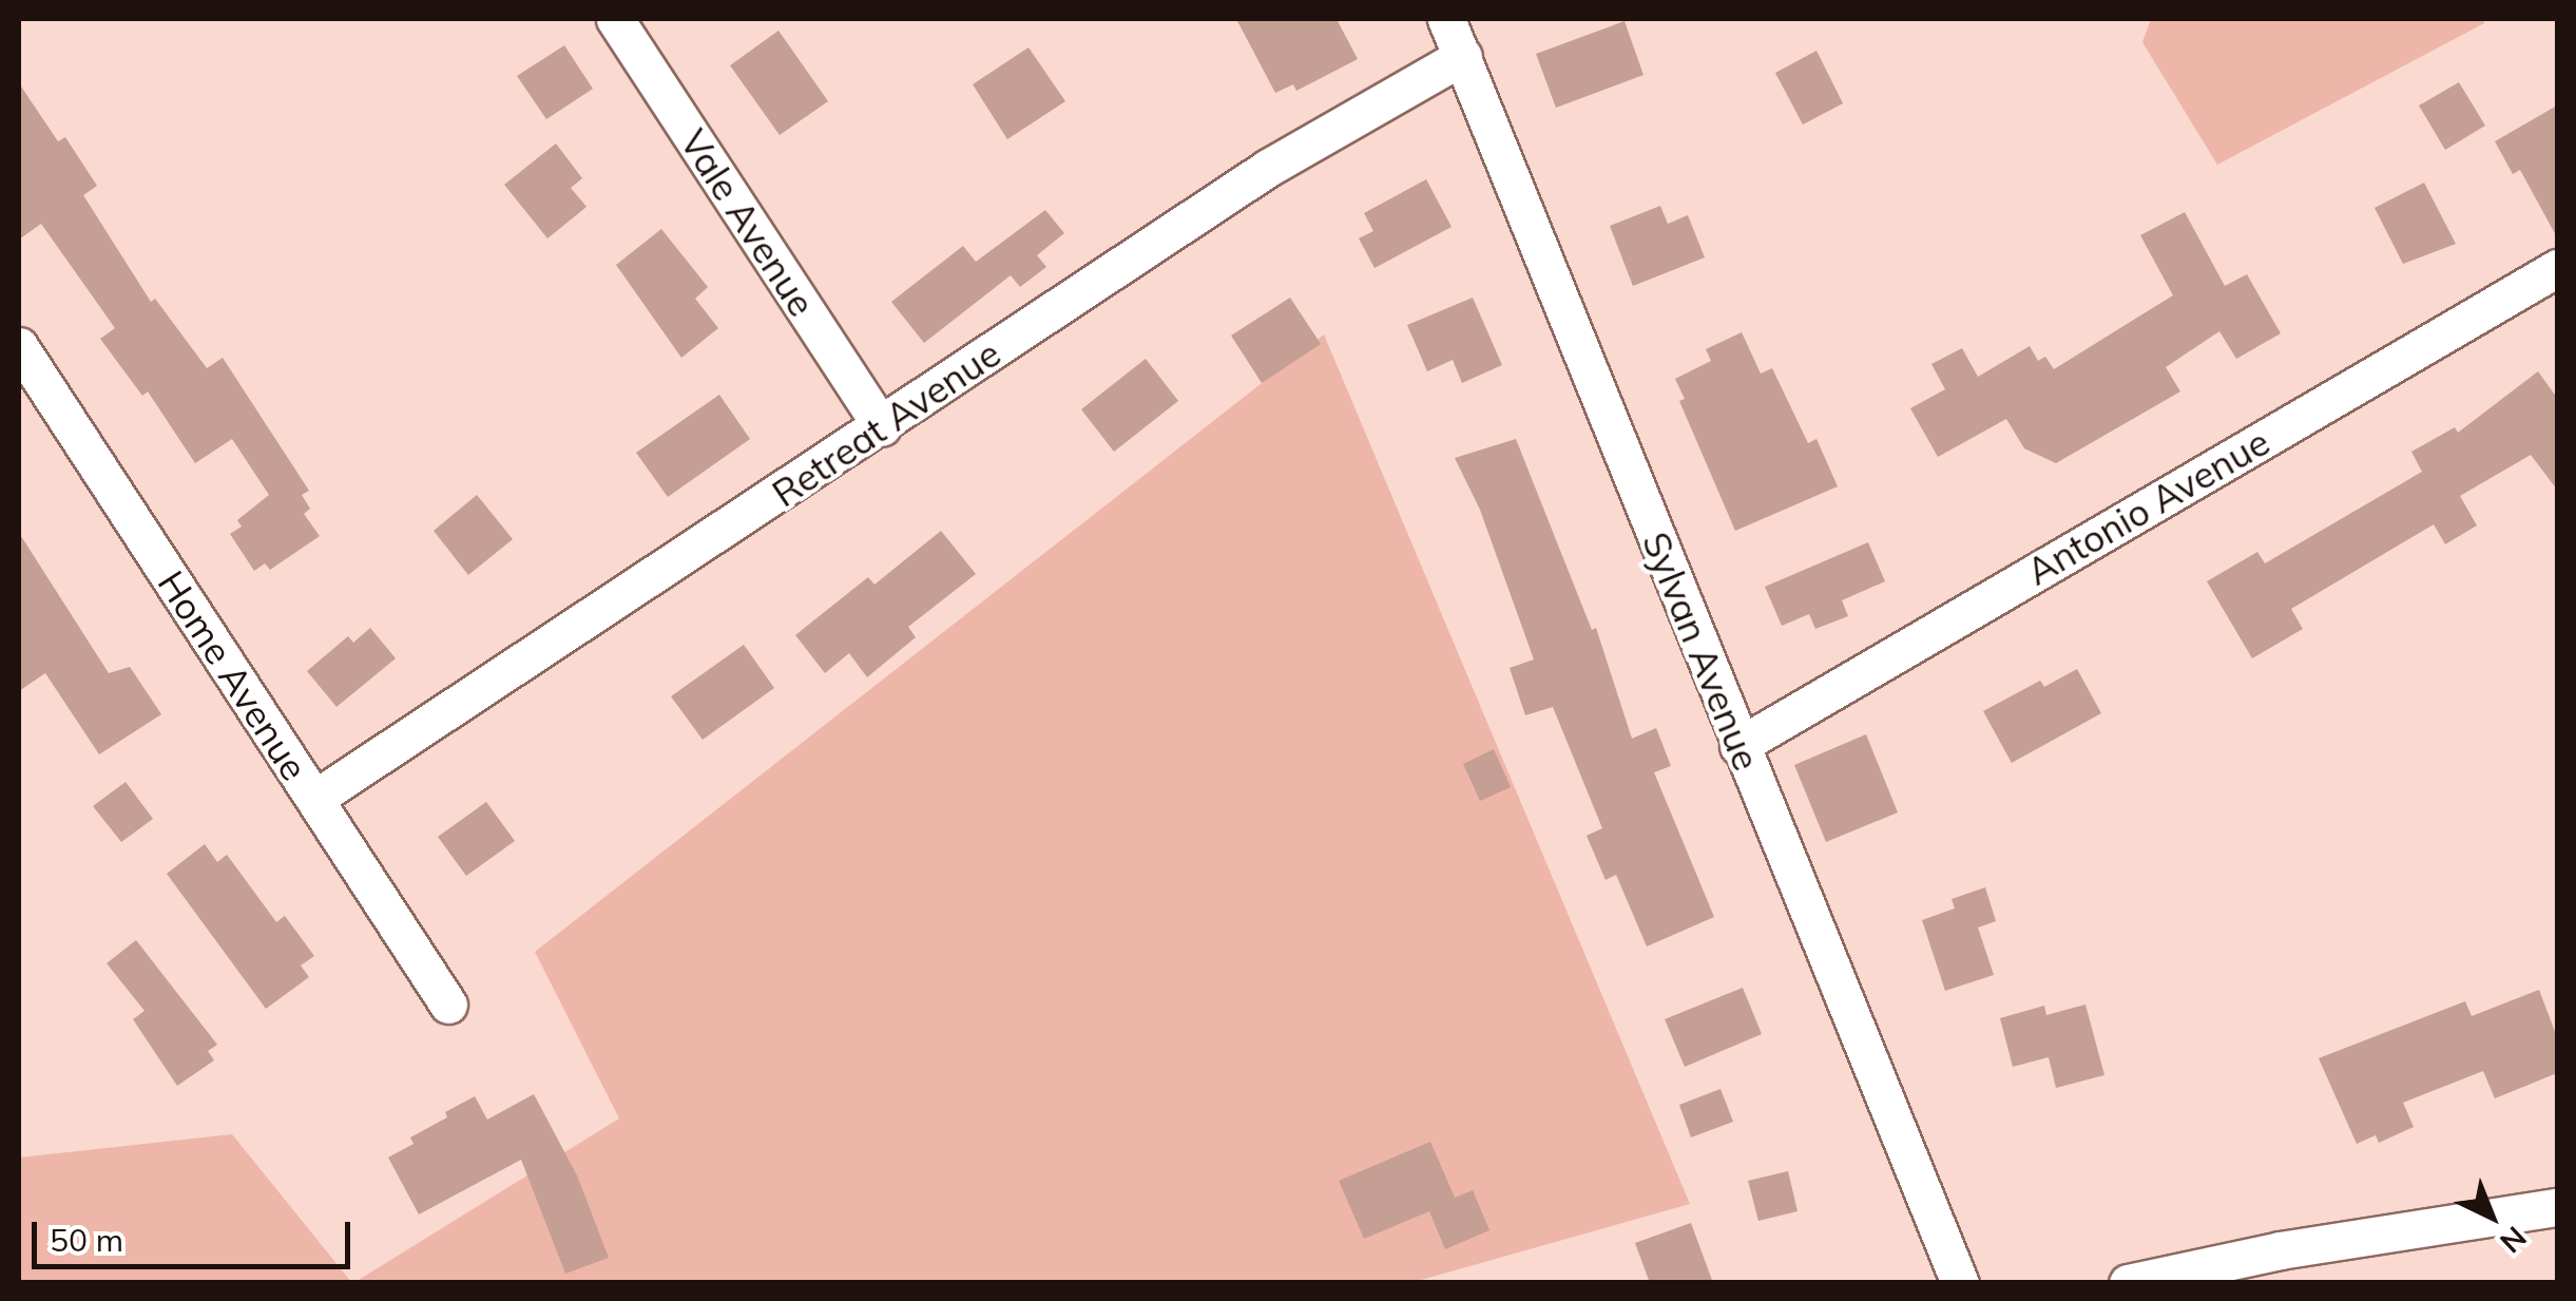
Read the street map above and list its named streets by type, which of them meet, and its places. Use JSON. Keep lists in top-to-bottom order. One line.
{"streets":{"street":["Vale Avenue","Retreat Avenue","Antonio Avenue","Sylvan Avenue","Home Avenue"]},"crossings":[["Vale Avenue","Retreat Avenue"],["Retreat Avenue","Sylvan Avenue"],["Retreat Avenue","Home Avenue"],["Antonio Avenue","Sylvan Avenue"]],"scale_bar":"50 m","north":"bottom right"}
